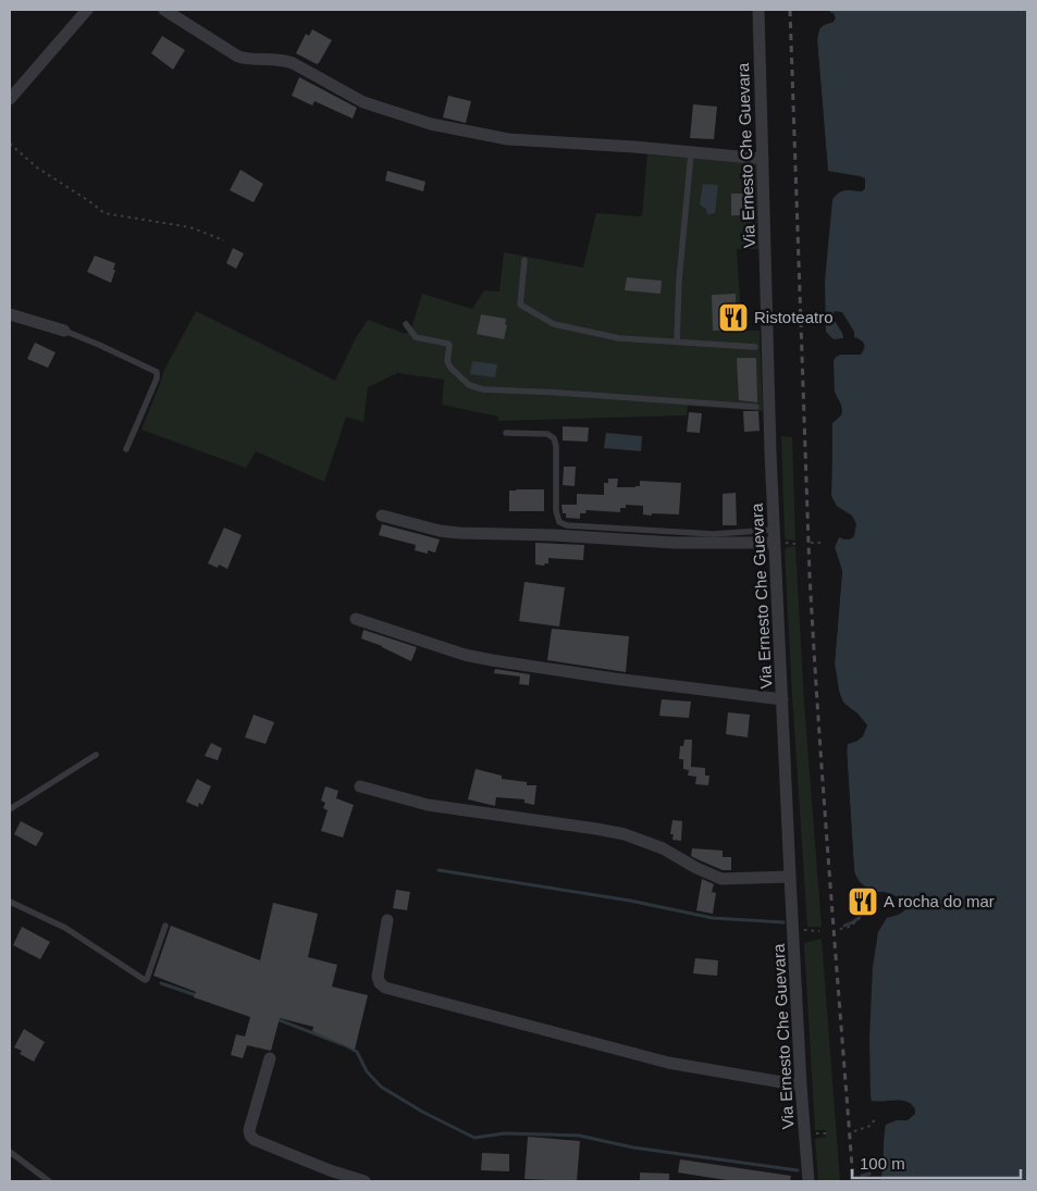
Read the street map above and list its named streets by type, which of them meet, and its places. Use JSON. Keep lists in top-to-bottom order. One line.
{"streets":{"street":["Via Ernesto Che Guevara"]},"places":{"restaurant":["Ristoteatro","A rocha do mar"]},"scale_bar":"100 m"}
